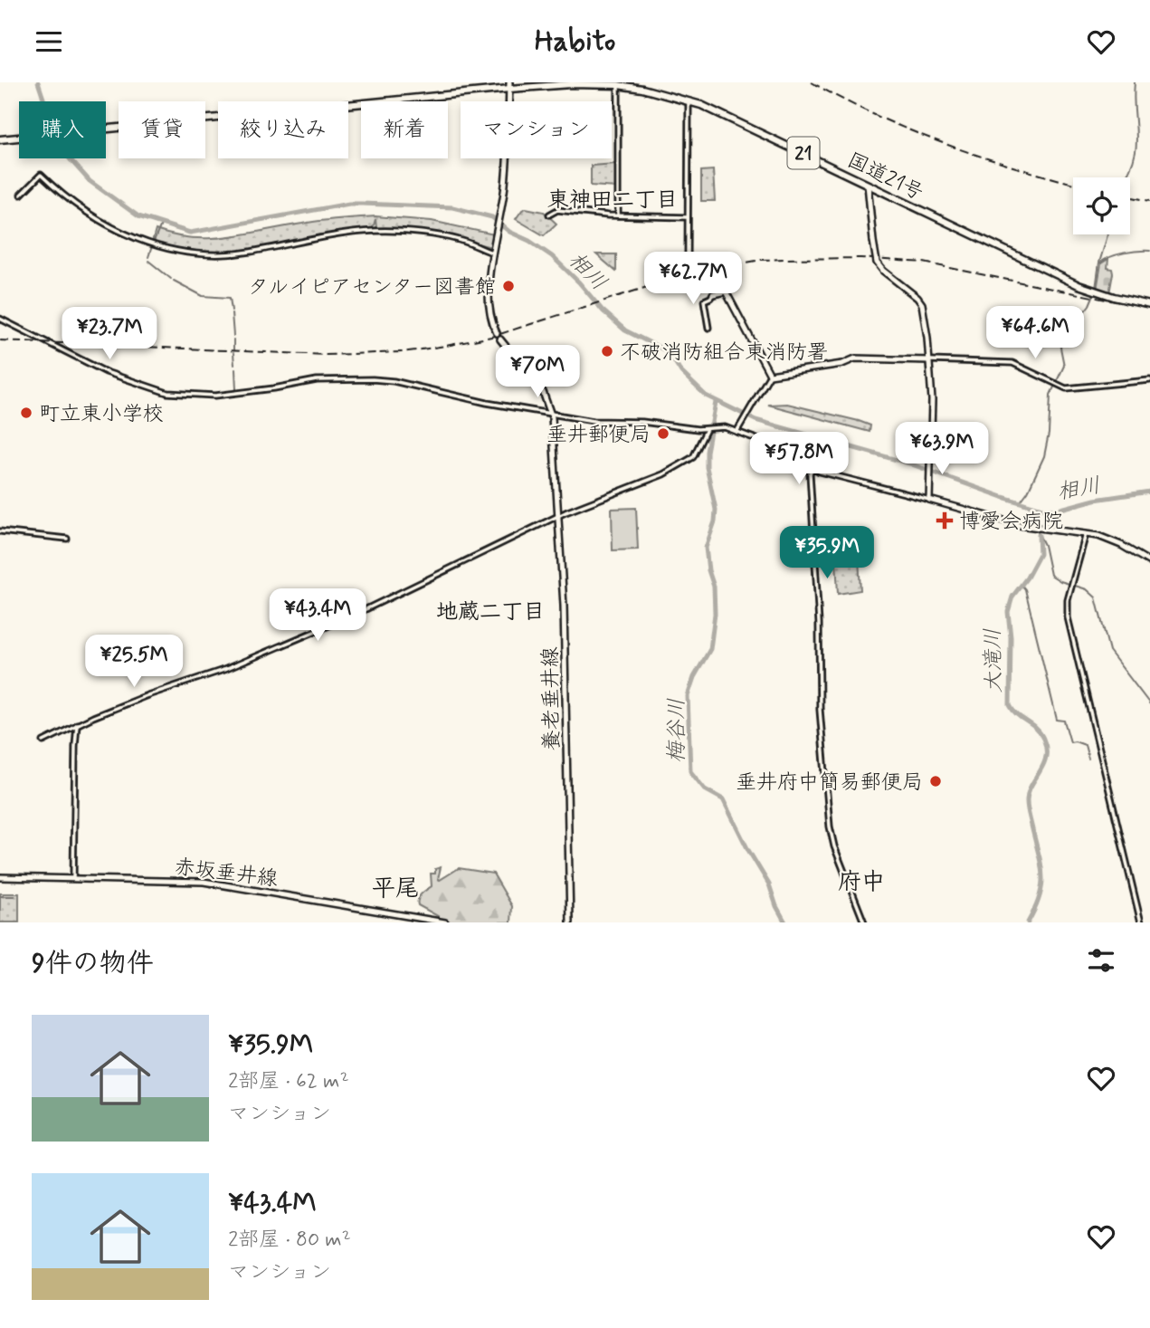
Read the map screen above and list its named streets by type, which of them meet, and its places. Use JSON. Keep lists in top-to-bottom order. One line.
{"streets":{"highway":["21","国道21号"],"main road":["養老垂井線","赤坂垂井線"]},"districts":["東神田二丁目","地蔵二丁目","府中","平尾"],"water":["相川","大滝川","梅谷川"],"places":{"other":["タルイピアセンター図書館","不破消防組合東消防署","町立東小学校","垂井郵便局","垂井府中簡易郵便局"],"health":["博愛会病院"]},"page":{"header":"Habito","chip":["購入","賃貸","絞り込み","新着","マンション"],"price":["¥62.7M","¥64.6M","¥23.7M","¥70M","¥63.9M","¥57.8M","¥35.9M","¥43.4M","¥25.5M"],"heading":"9件の物件","list":[{"name":"¥35.9M","note":"2部屋 · 62 m² · マンション"},{"name":"¥43.4M","note":"2部屋 · 80 m² · マンション"}]}}
